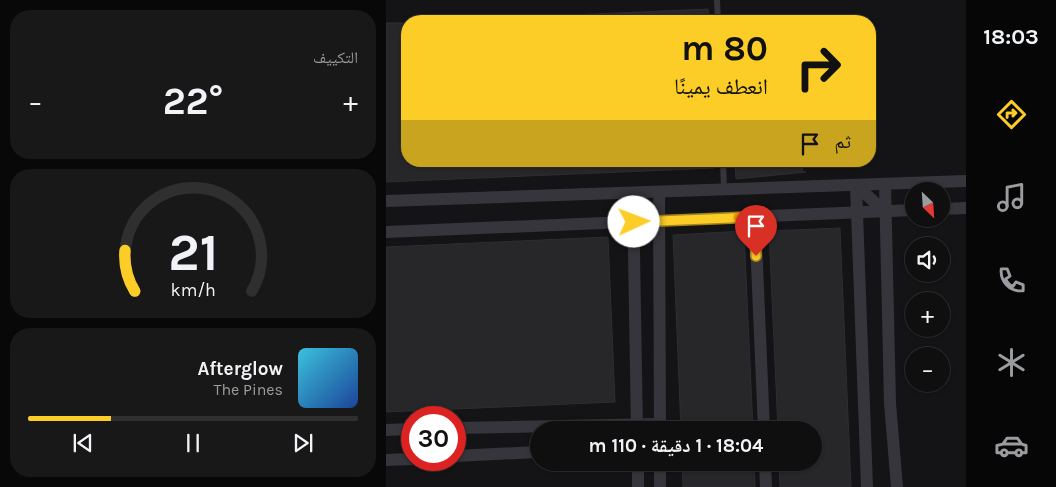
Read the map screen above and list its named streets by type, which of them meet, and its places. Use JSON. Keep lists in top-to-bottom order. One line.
{"north":"bottom right","page":{"tabs":"18:03","tile":"التكييف","turn":["80 m","انعطف يمينًا"],"heat":["−","22°","+"],"then":"ثم","map_buttons":["+","−"],"song":["Afterglow","The Pines"],"limit":"30","trip":"18:04 · 1 دقيقة · 110 m","gauge":["21","km/h"]}}
